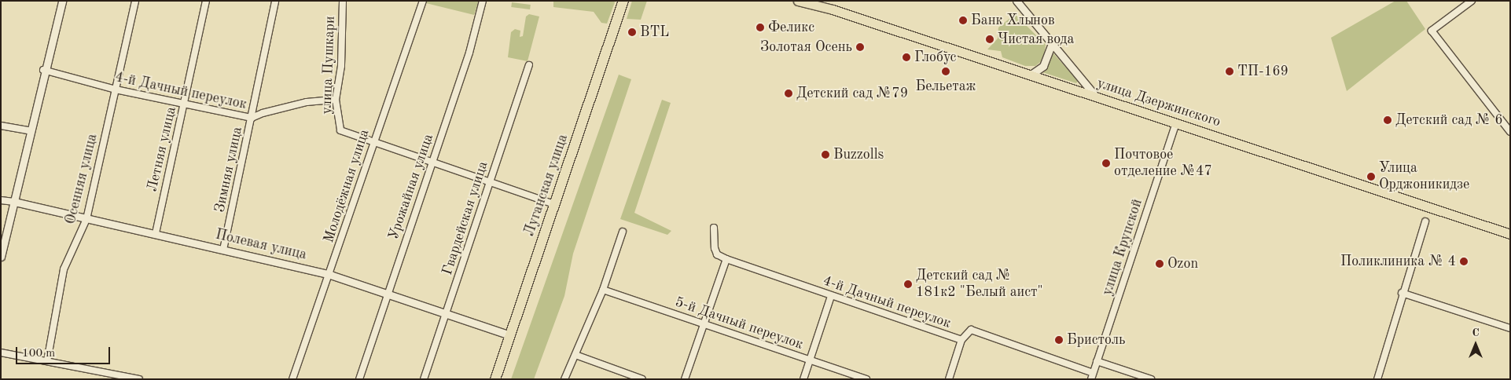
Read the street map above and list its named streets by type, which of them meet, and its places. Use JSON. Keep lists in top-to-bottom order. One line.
{"streets":{"highway":["Луганская улица"],"main road":["улица Дзержинского"],"street":["улица Пушкари","4-й Дачный переулок","Летняя улица","Зимняя улица","Осенняя улица","Молодёжная улица","Урожайная улица","Гвардейская улица","Полевая улица","улица Крупской","5-й Дачный переулок"]},"crossings":[["улица Пушкари","4-й Дачный переулок"],["улица Пушкари","Молодёжная улица"],["4-й Дачный переулок","Летняя улица"],["4-й Дачный переулок","Зимняя улица"],["4-й Дачный переулок","Осенняя улица"],["4-й Дачный переулок","улица Крупской"],["улица Дзержинского","улица Крупской"],["Летняя улица","Полевая улица"],["Зимняя улица","Полевая улица"],["Осенняя улица","Полевая улица"],["Луганская улица","Полевая улица"],["Молодёжная улица","Полевая улица"],["Урожайная улица","Полевая улица"],["Гвардейская улица","Полевая улица"]],"places":["Банк Хлынов","Феликс","BTL","Чистая вода","Золотая Осень","Глобус","Бельетаж","ТП-169","Детский сад №79","Детский сад № 6","Buzzolls","Почтовое отделение №47","Улица Орджоникидзе","Поликлиника № 4","Ozon","Детский сад № 181к2 \"Белый аист\"","Бристоль"],"scale_bar":"100 m","north":"top"}
